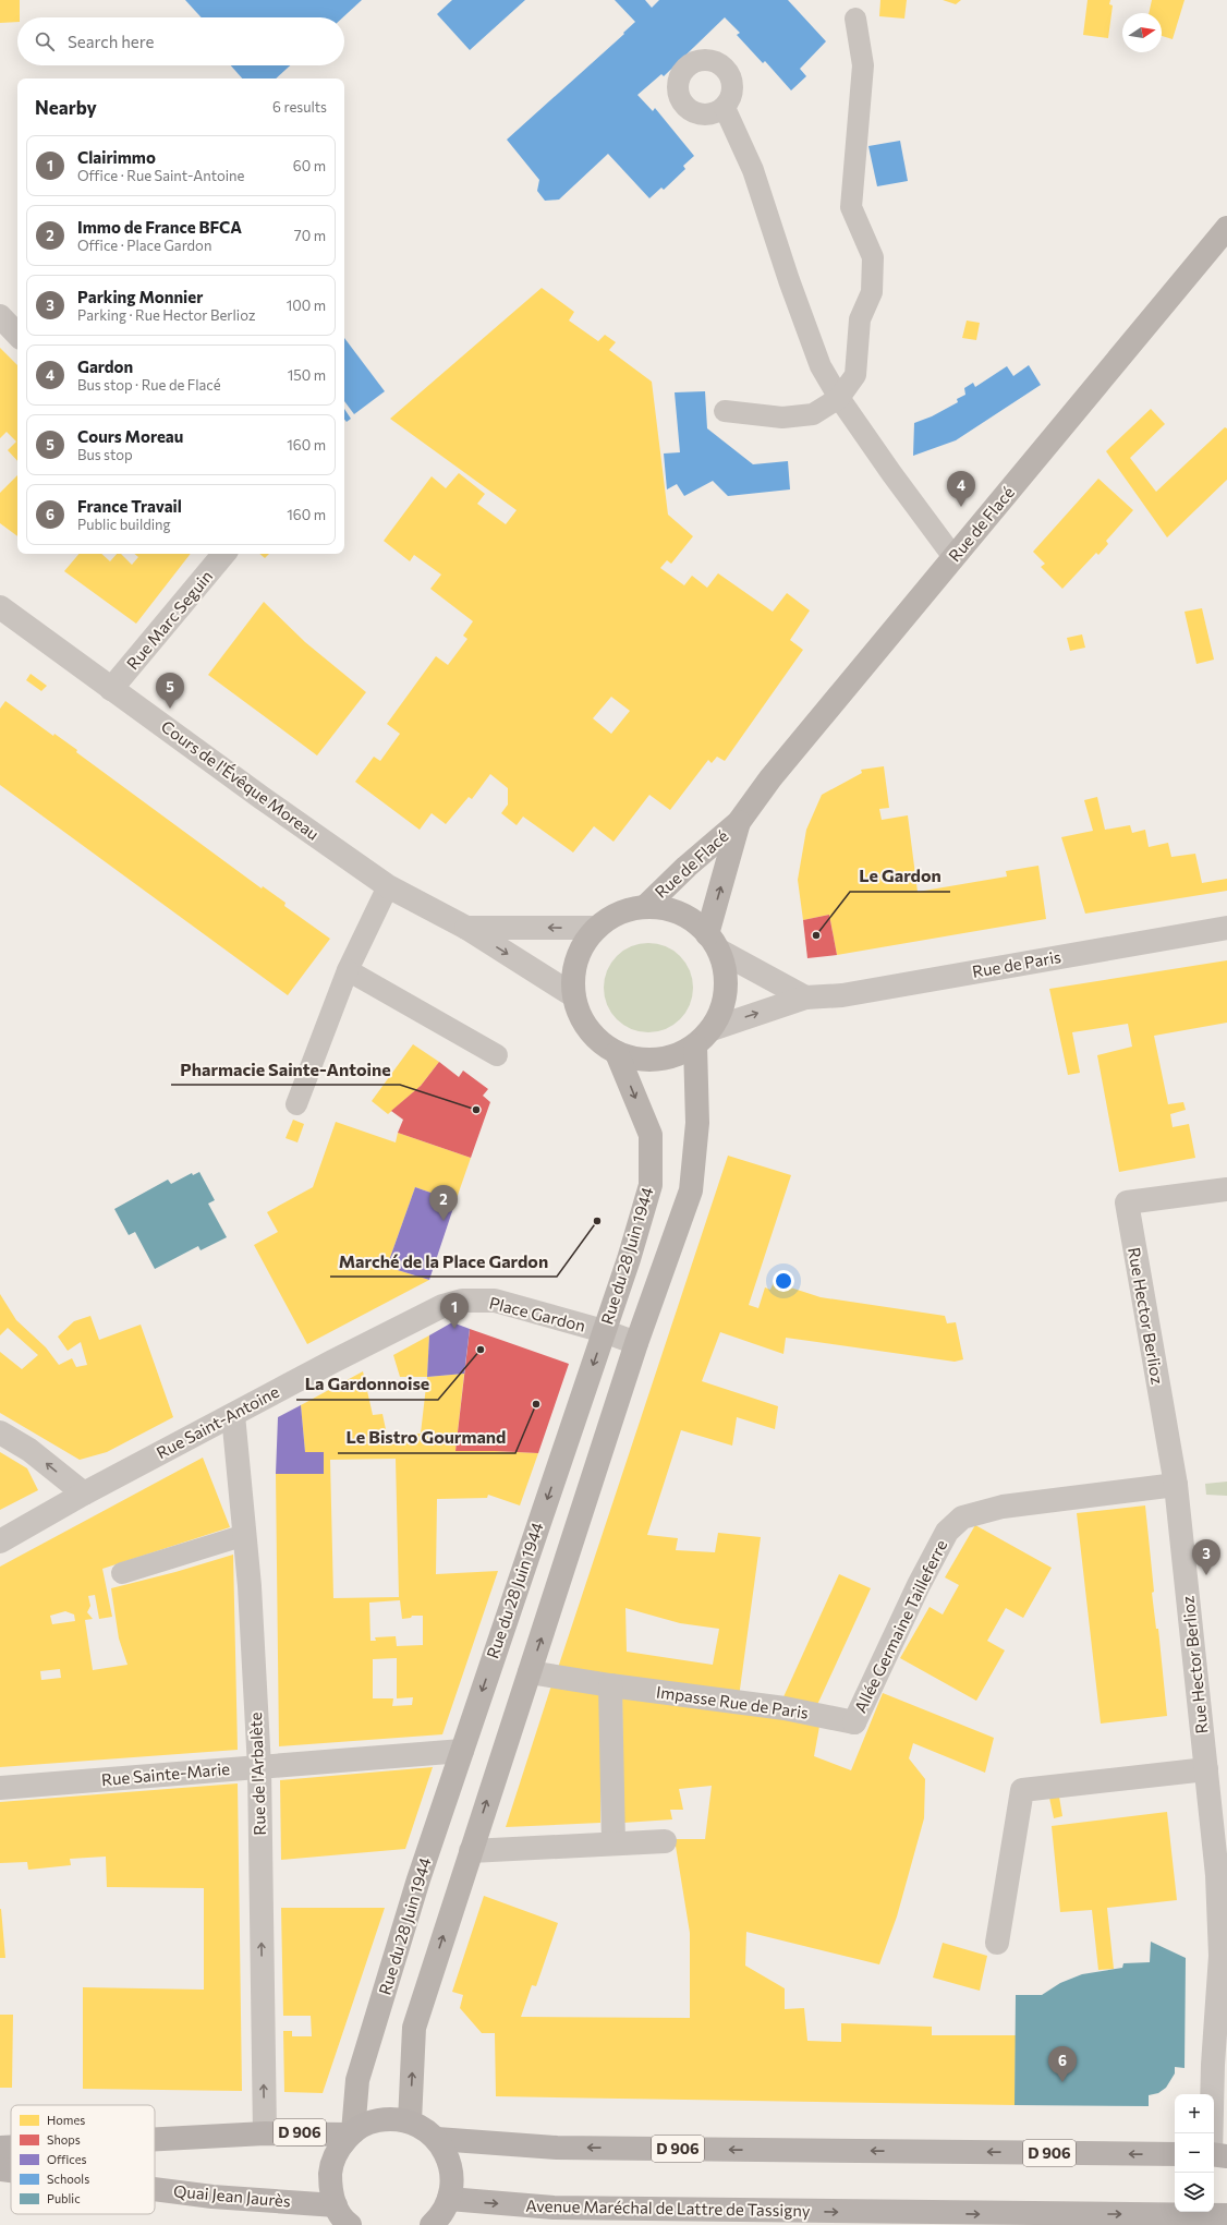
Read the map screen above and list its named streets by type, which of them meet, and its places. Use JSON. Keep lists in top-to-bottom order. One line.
{"streets":{"main road":["Rue de Flacé","Rue du 28 Juin 1944","D 906","Quai Jean Jaurès","Avenue Maréchal de Lattre de Tassigny"],"street":["Rue Marc Seguin","Cours de l'Évêque Moreau","Rue de Paris","Place Gardon","Rue Hector Berlioz","Rue Saint-Antoine","Allée Germaine Tailleferre","Impasse Rue de Paris","Rue de l'Arbalète","Rue Sainte-Marie"]},"crossings":[["Rue de Flacé","Cours de l'Évêque Moreau"],["Rue de Flacé","Rue de Paris"],["Rue de Flacé","Rue du 28 Juin 1944"],["Rue Marc Seguin","Cours de l'Évêque Moreau"],["Cours de l'Évêque Moreau","Rue de Paris"],["Cours de l'Évêque Moreau","Rue du 28 Juin 1944"],["Rue de Paris","Rue du 28 Juin 1944"],["Rue du 28 Juin 1944","Place Gardon"],["Rue du 28 Juin 1944","Rue Sainte-Marie"],["Rue du 28 Juin 1944","D 906"],["Place Gardon","Rue Saint-Antoine"],["Rue Hector Berlioz","Allée Germaine Tailleferre"],["Rue Saint-Antoine","Rue de l'Arbalète"],["Allée Germaine Tailleferre","Impasse Rue de Paris"],["Rue de l'Arbalète","Rue Sainte-Marie"],["Rue de l'Arbalète","D 906"]],"one_way":["Rue de l'Arbalète"],"places":["Le Gardon","Pharmacie Sainte-Antoine","Marché de la Place Gardon","La Gardonnoise","Le Bistro Gourmand"],"legend":["Homes","Shops","Offices","Schools","Public"],"north":"right","page":{"search":"Search here","heading":["Nearby","6 results"],"list":[{"mark":"1","name":"Clairimmo","note":"Office · Rue Saint-Antoine","value":"60 m"},{"mark":"2","name":"Immo de France BFCA","note":"Office · Place Gardon","value":"70 m"},{"mark":"3","name":"Parking Monnier","note":"Parking · Rue Hector Berlioz","value":"100 m"},{"mark":"4","name":"Gardon","note":"Bus stop · Rue de Flacé","value":"150 m"},{"mark":"5","name":"Cours Moreau","note":"Bus stop","value":"160 m"},{"mark":"6","name":"France Travail","note":"Public building","value":"160 m"}],"pins":["4","5","2","1","3","6"],"map_buttons":["+","−"]}}
